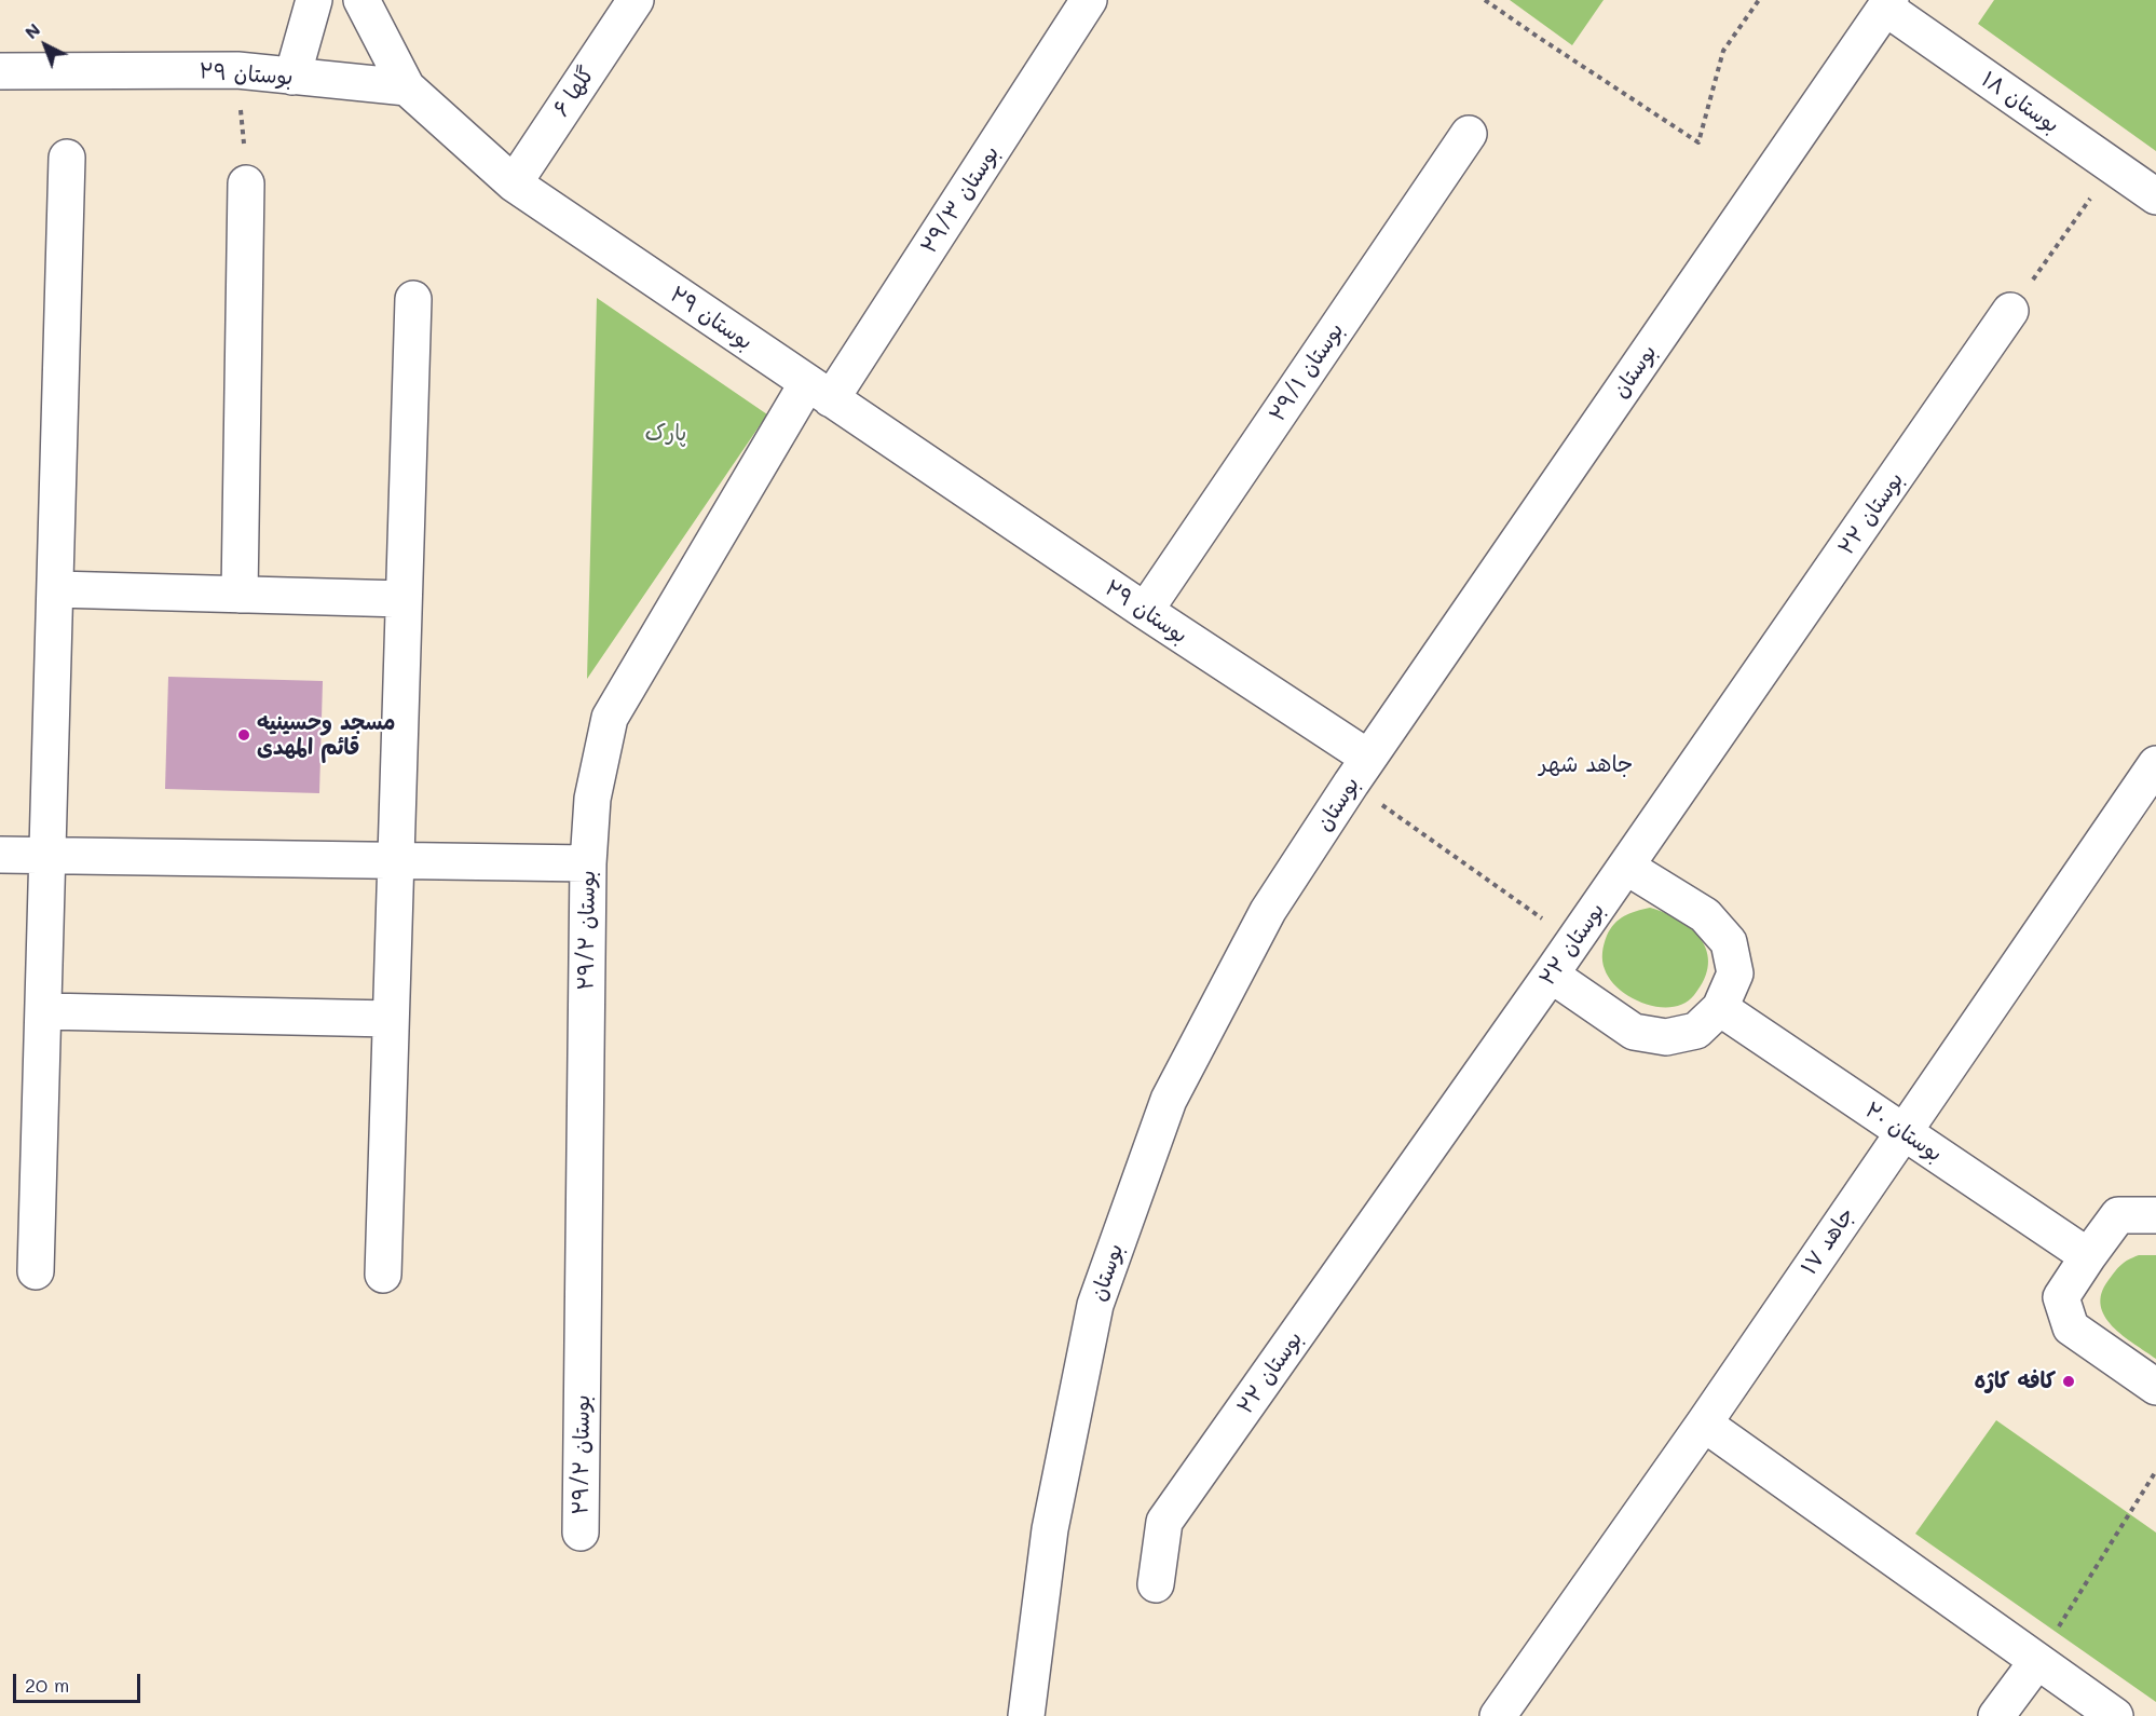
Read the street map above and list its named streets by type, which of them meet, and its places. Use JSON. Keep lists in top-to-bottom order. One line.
{"streets":{"street":["بوستان ۲۹","گلها ۶","بوستان ۱۸","بوستان ۲۹/۳","بوستان","بوستان ۲۹/۱","بوستان ۲۲","بوستان ۲۹/۲","بوستان ۲۰","جاهد ۱۷"]},"crossings":[["بوستان ۲۹","گلها ۶"],["بوستان ۲۹","بوستان ۲۹/۳"],["بوستان ۲۹","بوستان"],["بوستان ۲۹","بوستان ۲۹/۱"],["بوستان ۲۹","بوستان ۲۹/۲"],["بوستان ۱۸","بوستان"],["بوستان ۲۹/۳","بوستان ۲۹/۲"],["بوستان ۲۲","بوستان ۲۰"],["بوستان ۲۰","جاهد ۱۷"]],"districts":["جاهد شهر"],"parks":["پارک"],"places":["مسجد وحسینیه قائم المهدی","کافه کاژه"],"scale_bar":"20 m","north":"top left"}
